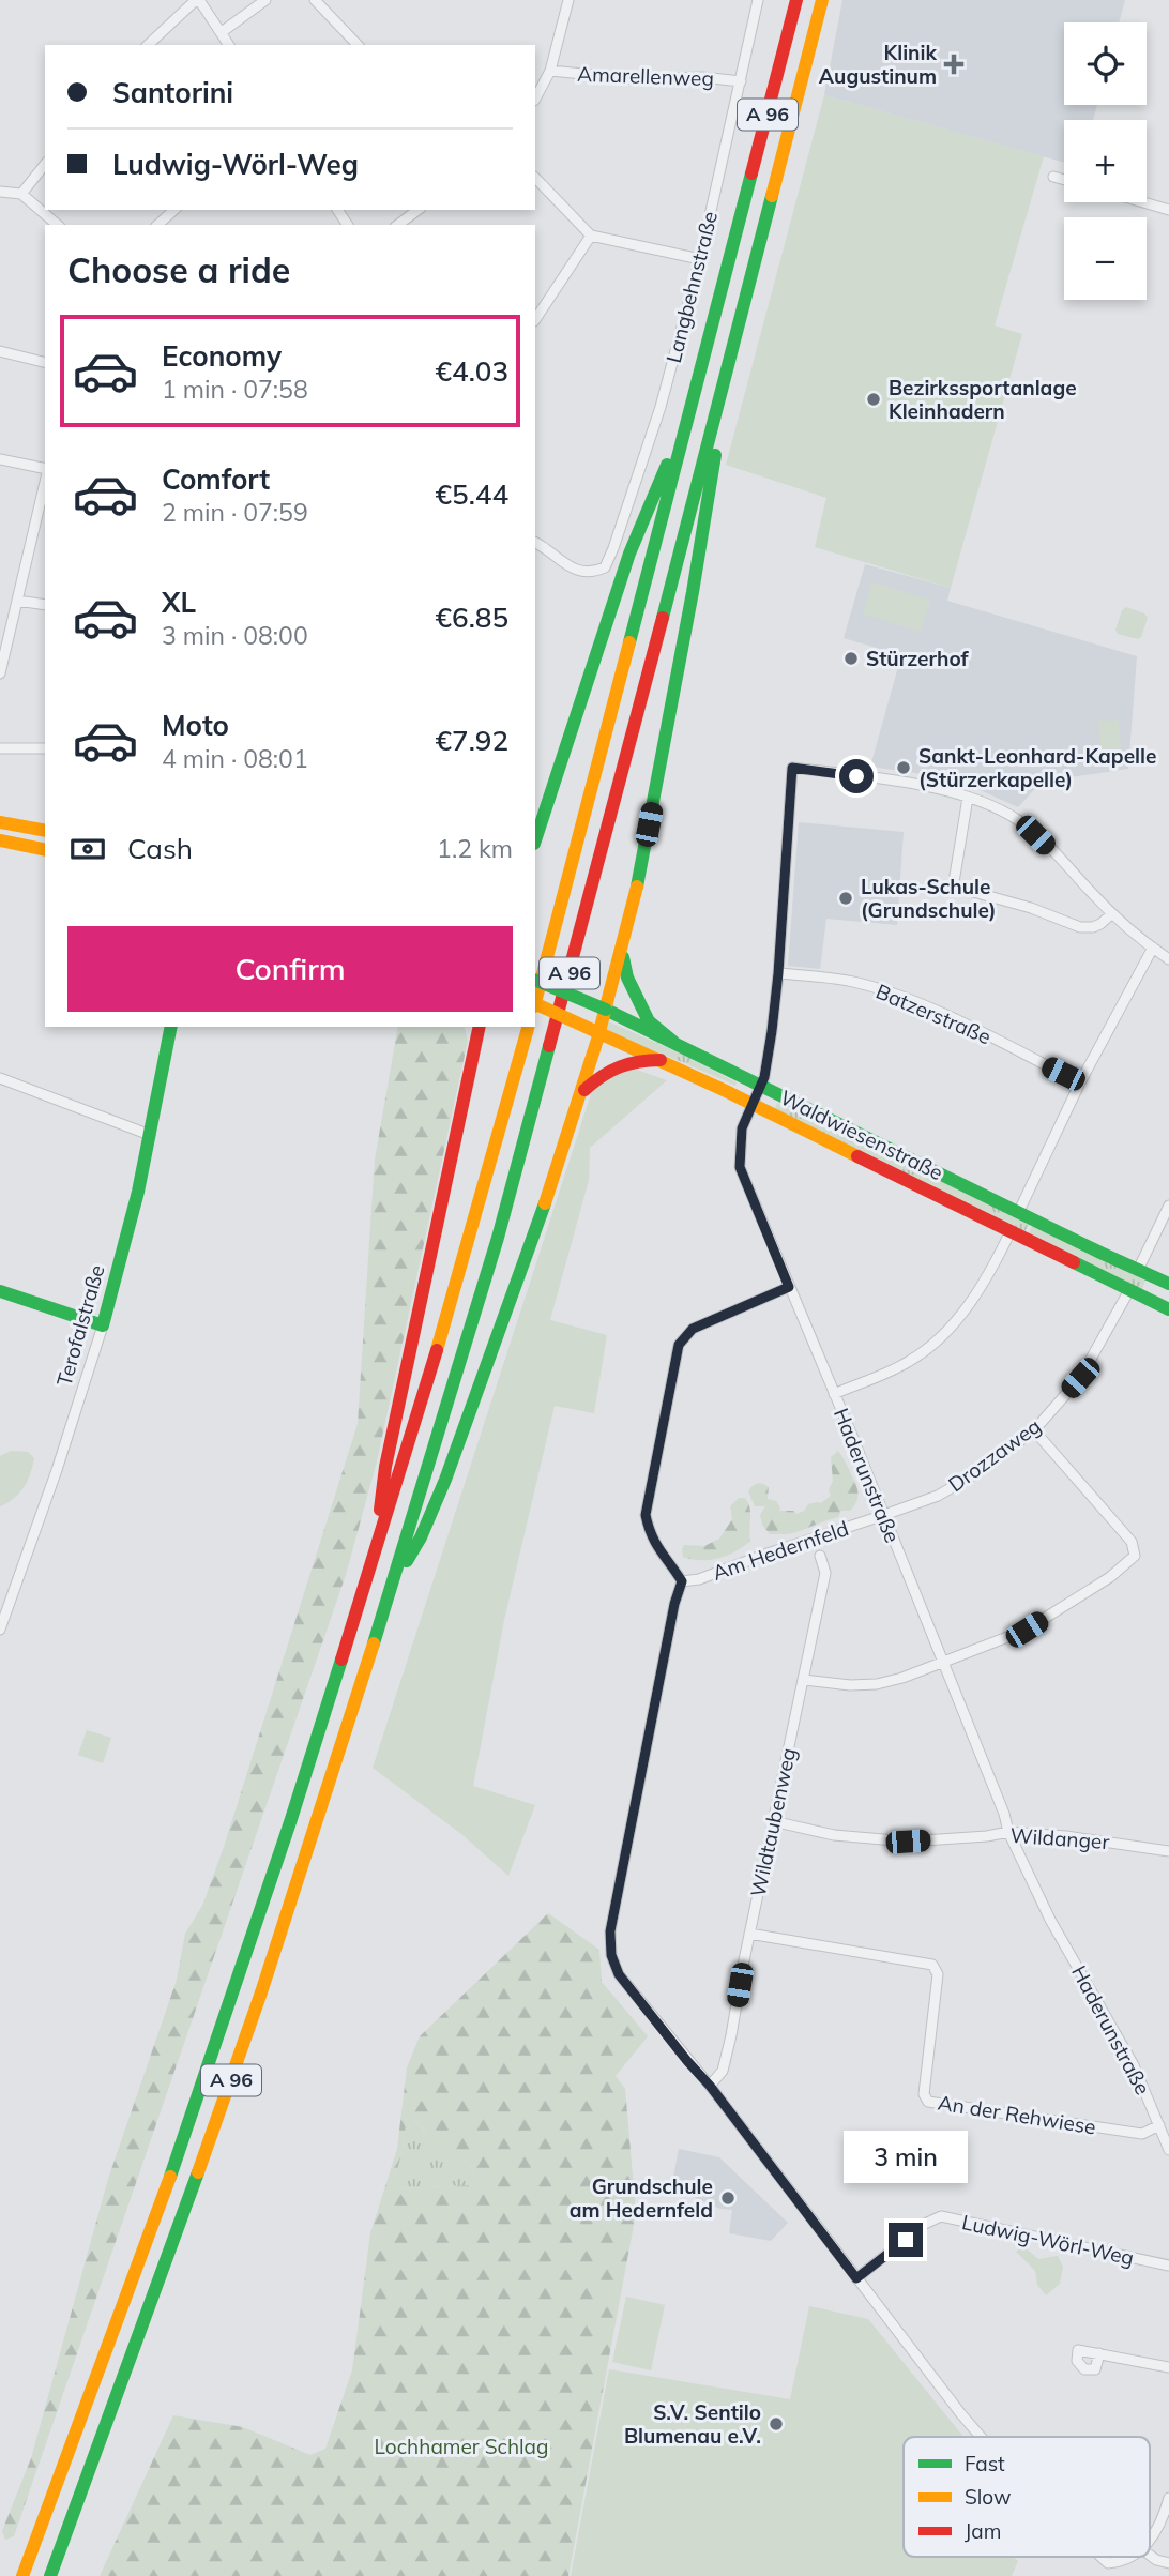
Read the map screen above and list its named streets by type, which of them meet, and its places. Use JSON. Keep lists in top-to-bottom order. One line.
{"streets":{"main road":["A 96","Waldwiesenstraße","Terofalstraße"],"street":["Amarellenweg","Langbehnstraße","Batzerstraße","Drozzaweg","Haderunstraße","Am Hedernfeld","Wildtaubenweg","Wildanger","An der Rehwiese","Ludwig-Wörl-Weg"]},"crossings":[["Amarellenweg","Langbehnstraße"],["Batzerstraße","Haderunstraße"],["Waldwiesenstraße","Drozzaweg"],["Waldwiesenstraße","Haderunstraße"],["Drozzaweg","Haderunstraße"],["Drozzaweg","Am Hedernfeld"],["Haderunstraße","Am Hedernfeld"],["Haderunstraße","Wildanger"],["Haderunstraße","An der Rehwiese"],["Wildtaubenweg","Wildanger"],["Wildtaubenweg","An der Rehwiese"]],"parks":["Lochhamer Schlag"],"places":{"health":["Klinik Augustinum"],"other":["Bezirkssportanlage Kleinhadern","Stürzerhof","Sankt-Leonhard-Kapelle (Stürzerkapelle)","Lukas-Schule (Grundschule)","Grundschule am Hedernfeld","S.V. Sentilo Blumenau e.V."]},"legend":["Fast","Slow","Jam"],"page":{"map_buttons":["+","−"],"banner":["Santorini","Ludwig-Wörl-Weg"],"heading":"Choose a ride","list":[{"name":"Economy","note":"1 min · 07:58","value":"€4.03"},{"name":"Comfort","note":"2 min · 07:59","value":"€5.44"},{"name":"XL","note":"3 min · 08:00","value":"€6.85"},{"name":"Moto","note":"4 min · 08:01","value":"€7.92"}],"pay":["Cash","1.2 km"],"buttons":"Confirm","bubble":"3 min"}}
